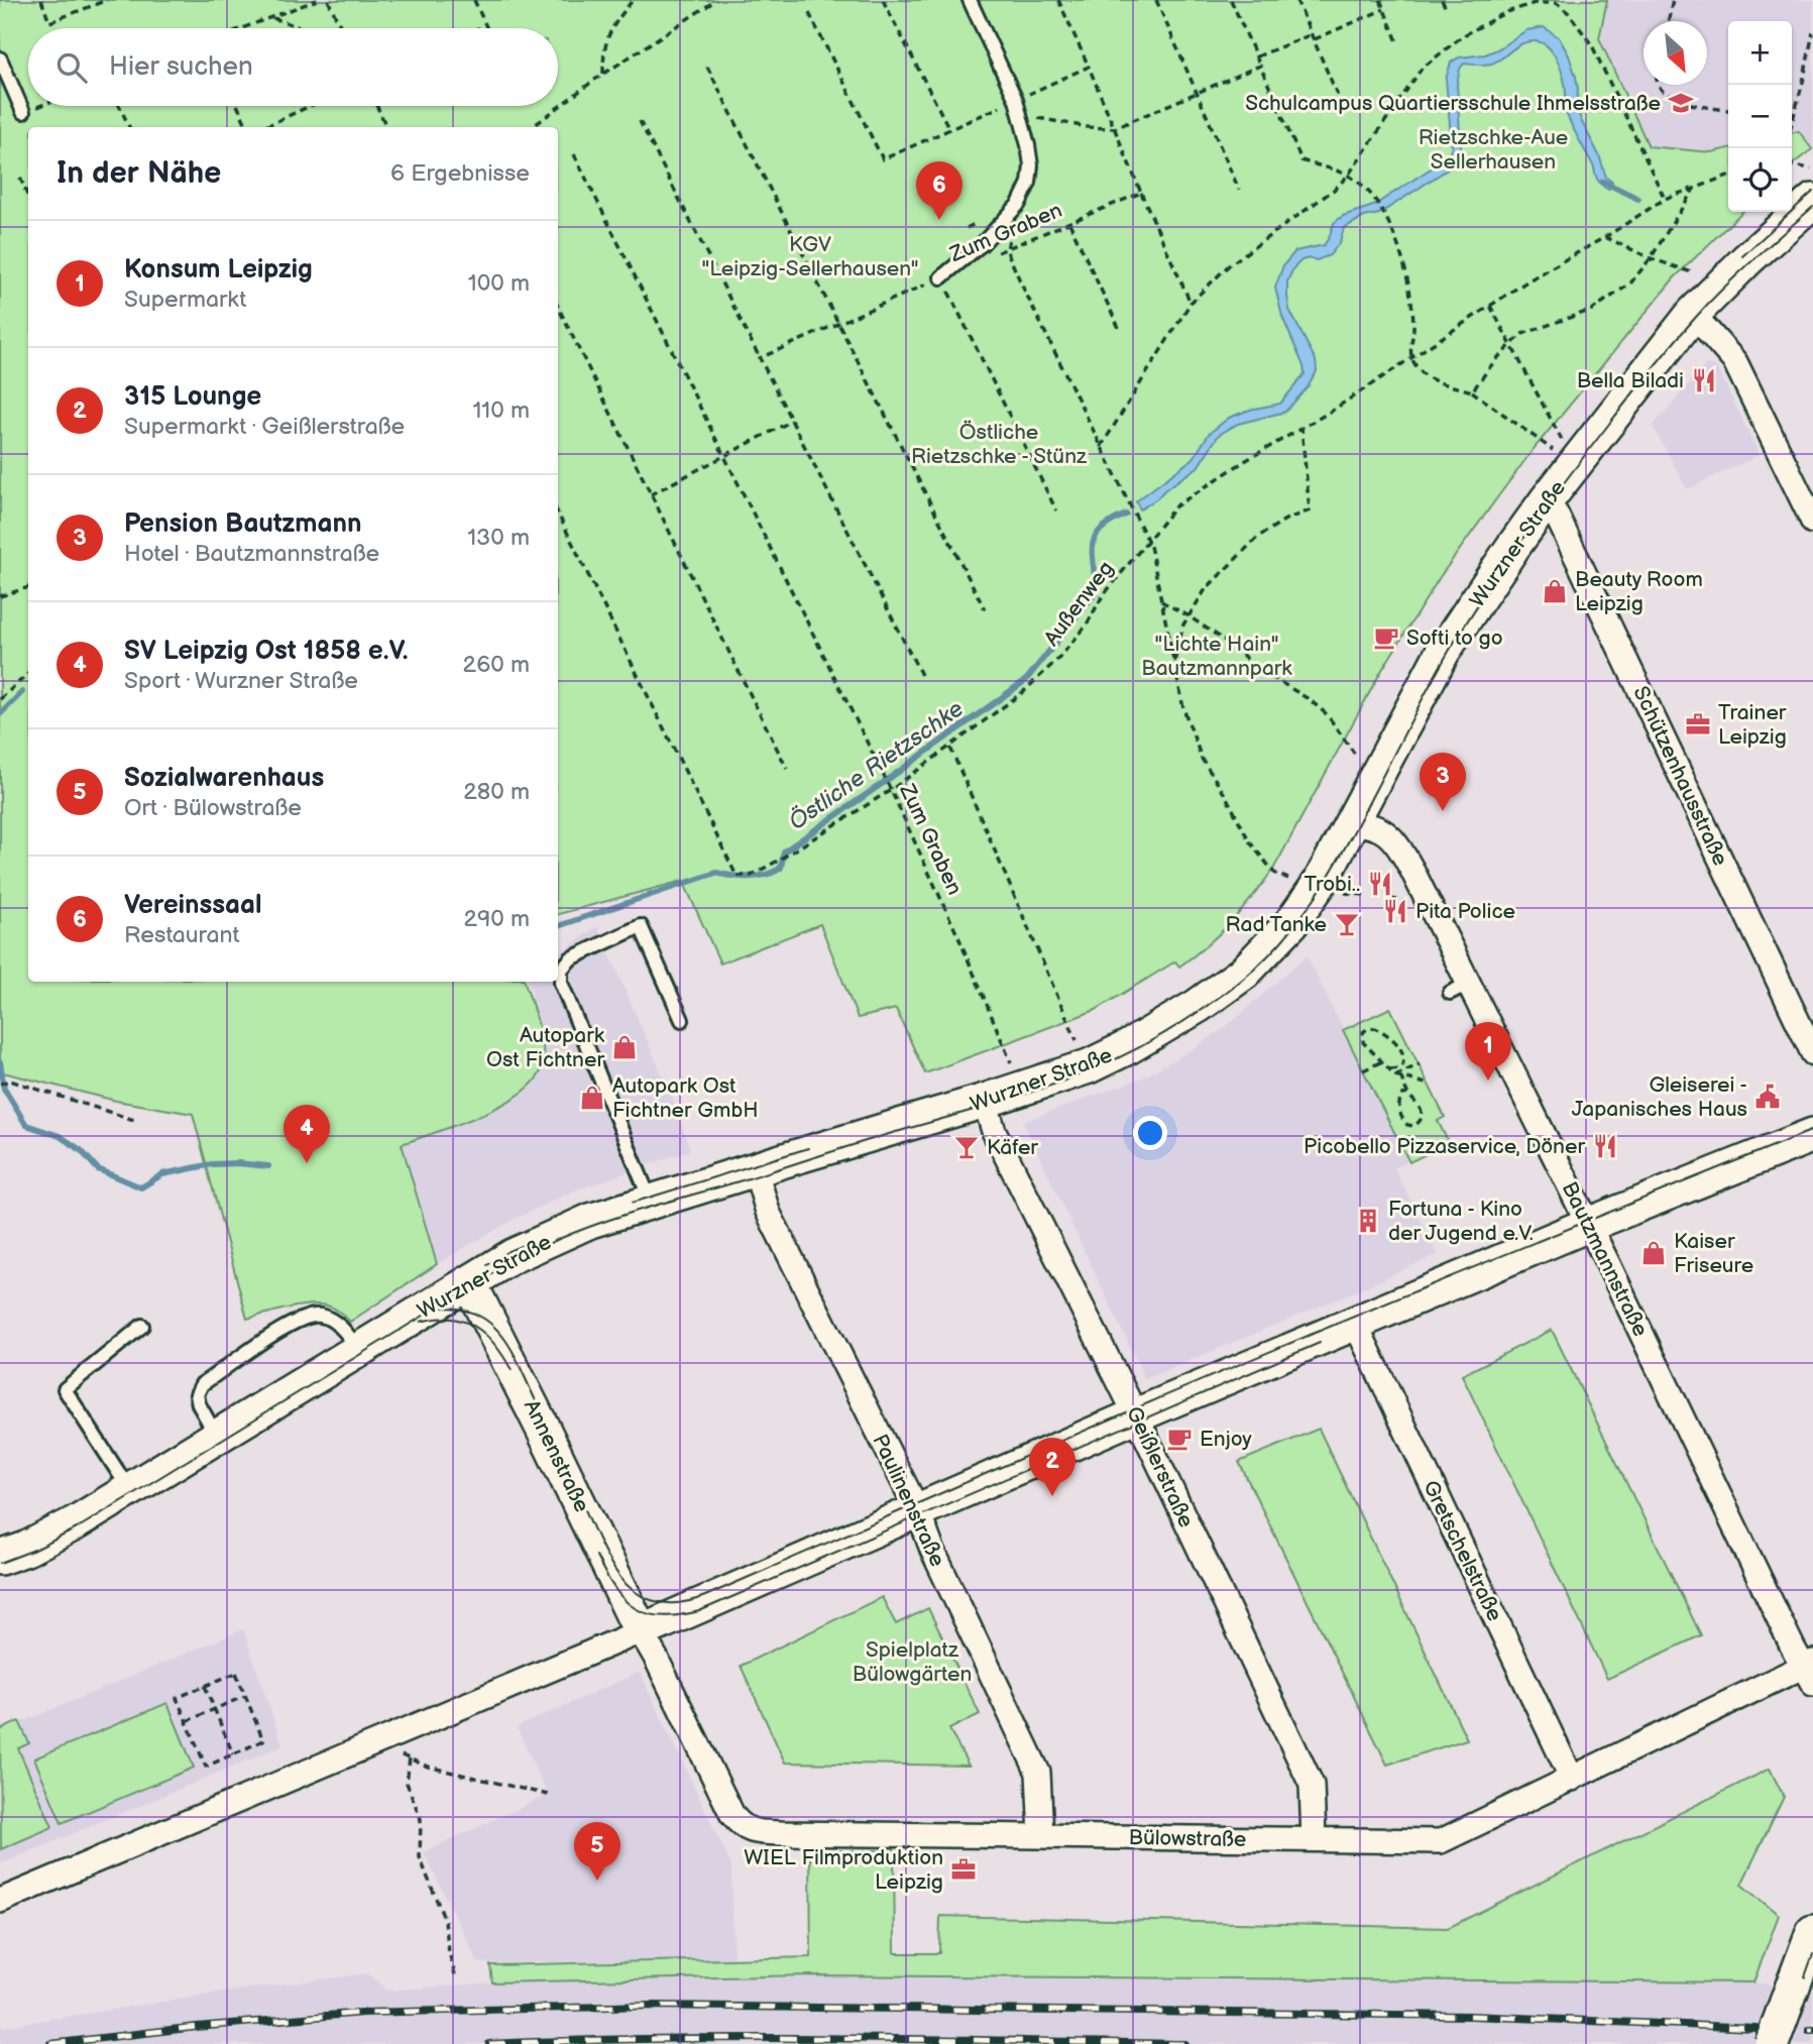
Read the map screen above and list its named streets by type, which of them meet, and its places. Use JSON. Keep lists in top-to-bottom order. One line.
{"streets":{"main road":["Wurzner Straße","Annenstraße"],"street":["Schützenhausstraße","Bautzmannstraße","Geißlerstraße","Paulinenstraße","Gretschelstraße","Bülowstraße"],"path":["Zum Graben","Außenweg"]},"crossings":[["Zum Graben","Wurzner Straße"],["Zum Graben","Außenweg"],["Wurzner Straße","Schützenhausstraße"],["Wurzner Straße","Bautzmannstraße"],["Wurzner Straße","Annenstraße"],["Wurzner Straße","Geißlerstraße"],["Wurzner Straße","Paulinenstraße"],["Bautzmannstraße","Bülowstraße"],["Annenstraße","Bülowstraße"],["Geißlerstraße","Bülowstraße"],["Paulinenstraße","Bülowstraße"],["Gretschelstraße","Bülowstraße"]],"water":["Östliche Rietzschke"],"parks":["Rietzschke-Aue Sellerhausen","KGV \"Leipzig-Sellerhausen\"","Östliche Rietzschke - Stünz","\"Lichte Hain\" Bautzmannpark","Spielplatz Bülowgärten"],"places":{"school or university":["Schulcampus Quartiersschule Ihmelsstraße"],"restaurant":["Bella Biladi","Trobi..","Pita Police","Picobello Pizzaservice, Döner"],"shop":["Beauty Room Leipzig","Autopark Ost Fichtner","Autopark Ost Fichtner GmbH","Kaiser Friseure"],"cafe":["Softi to go","Enjoy"],"office":["Trainer Leipzig","WIEL Filmproduktion Leipzig"],"bar":["Rad Tanke","Käfer"],"public building":["Gleiserei - Japanisches Haus"],"building":["Fortuna - Kino der Jugend e.V."]},"north":"bottom right","page":{"map_buttons":["+","−"],"search":"Hier suchen","heading":["In der Nähe","6 Ergebnisse"],"pins":["6","3","1","4","2","5"],"list":[{"mark":"1","name":"Konsum Leipzig","note":"Supermarkt","value":"100 m"},{"mark":"2","name":"315 Lounge","note":"Supermarkt · Geißlerstraße","value":"110 m"},{"mark":"3","name":"Pension Bautzmann","note":"Hotel · Bautzmannstraße","value":"130 m"},{"mark":"4","name":"SV Leipzig Ost 1858 e.V.","note":"Sport · Wurzner Straße","value":"260 m"},{"mark":"5","name":"Sozialwarenhaus","note":"Ort · Bülowstraße","value":"280 m"},{"mark":"6","name":"Vereinssaal","note":"Restaurant","value":"290 m"}]}}
